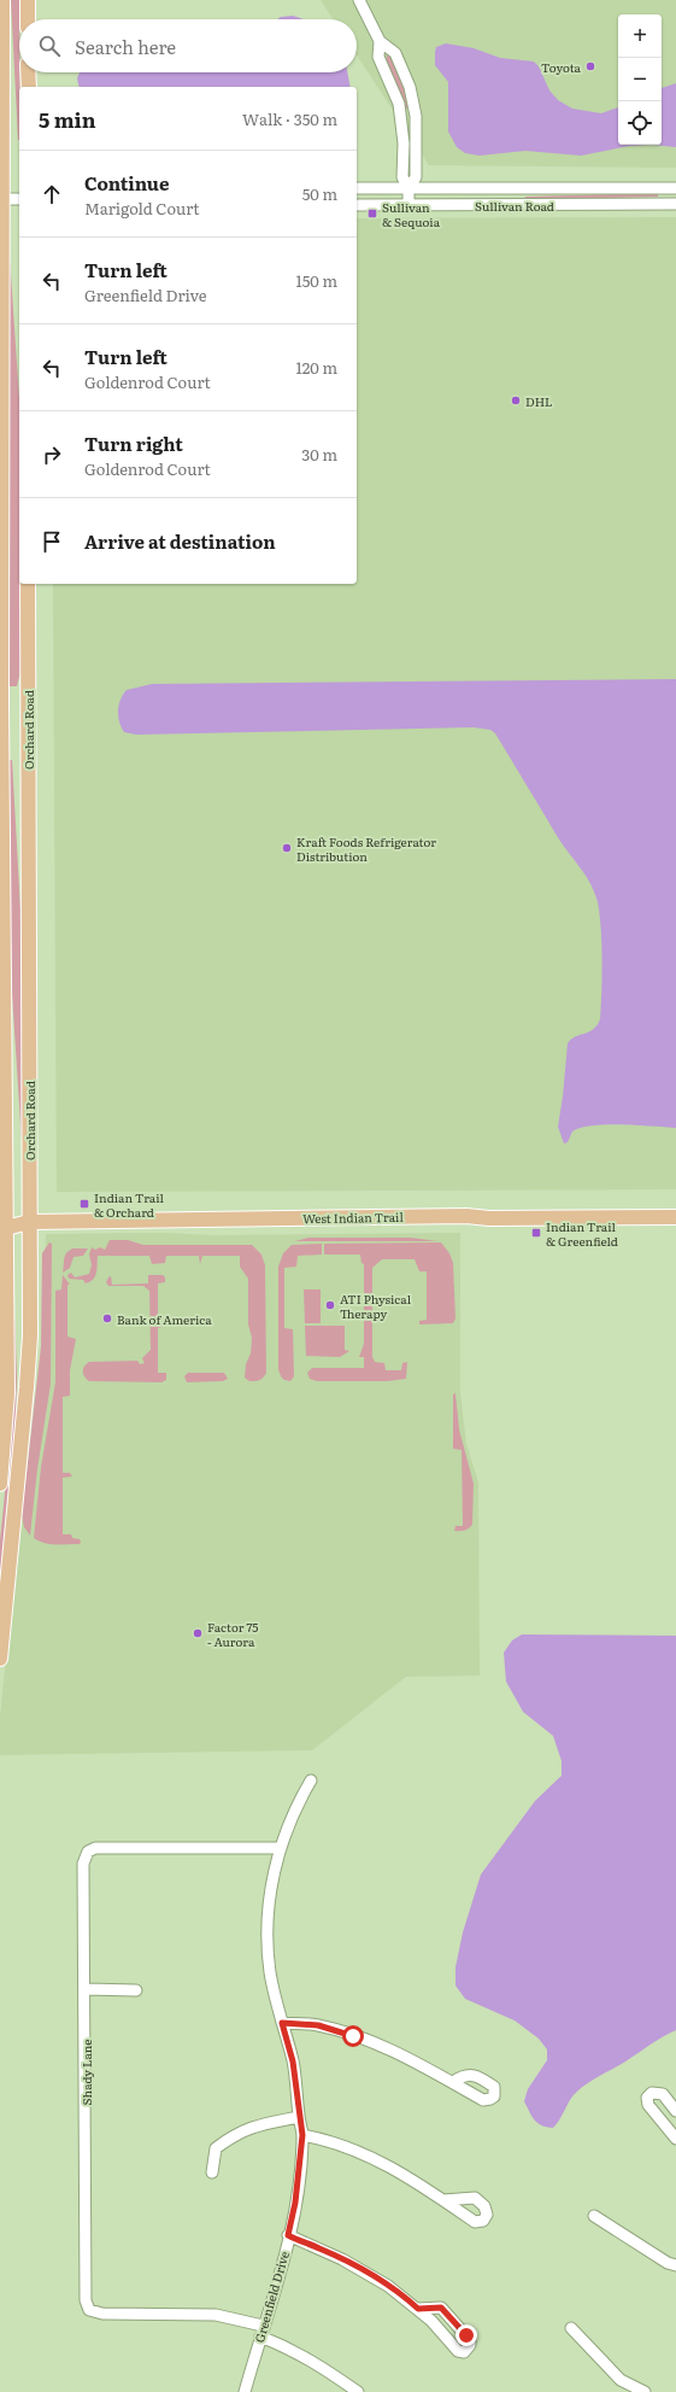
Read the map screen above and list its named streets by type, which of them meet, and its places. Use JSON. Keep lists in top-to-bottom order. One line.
{"streets":{"main road":["Orchard Road","West Indian Trail"],"street":["Sullivan Road","Shady Lane","Greenfield Drive"]},"crossings":[["Orchard Road","West Indian Trail"],["Shady Lane","Greenfield Drive"]],"places":{"other":["Toyota","DHL","Kraft Foods Refrigerator Distribution","ATI Physical Therapy","Bank of America","Factor 75 - Aurora"],"transit":["Sullivan & Sequoia","Indian Trail & Orchard","Indian Trail & Greenfield"]},"page":{"map_buttons":["+","−"],"search":"Search here","heading":["5 min","Walk · 350 m"],"list":[["Continue","Marigold Court","50 m"],["Turn left","Greenfield Drive","150 m"],["Turn left","Goldenrod Court","120 m"],["Turn right","Goldenrod Court","30 m"],"Arrive at destination"]}}
